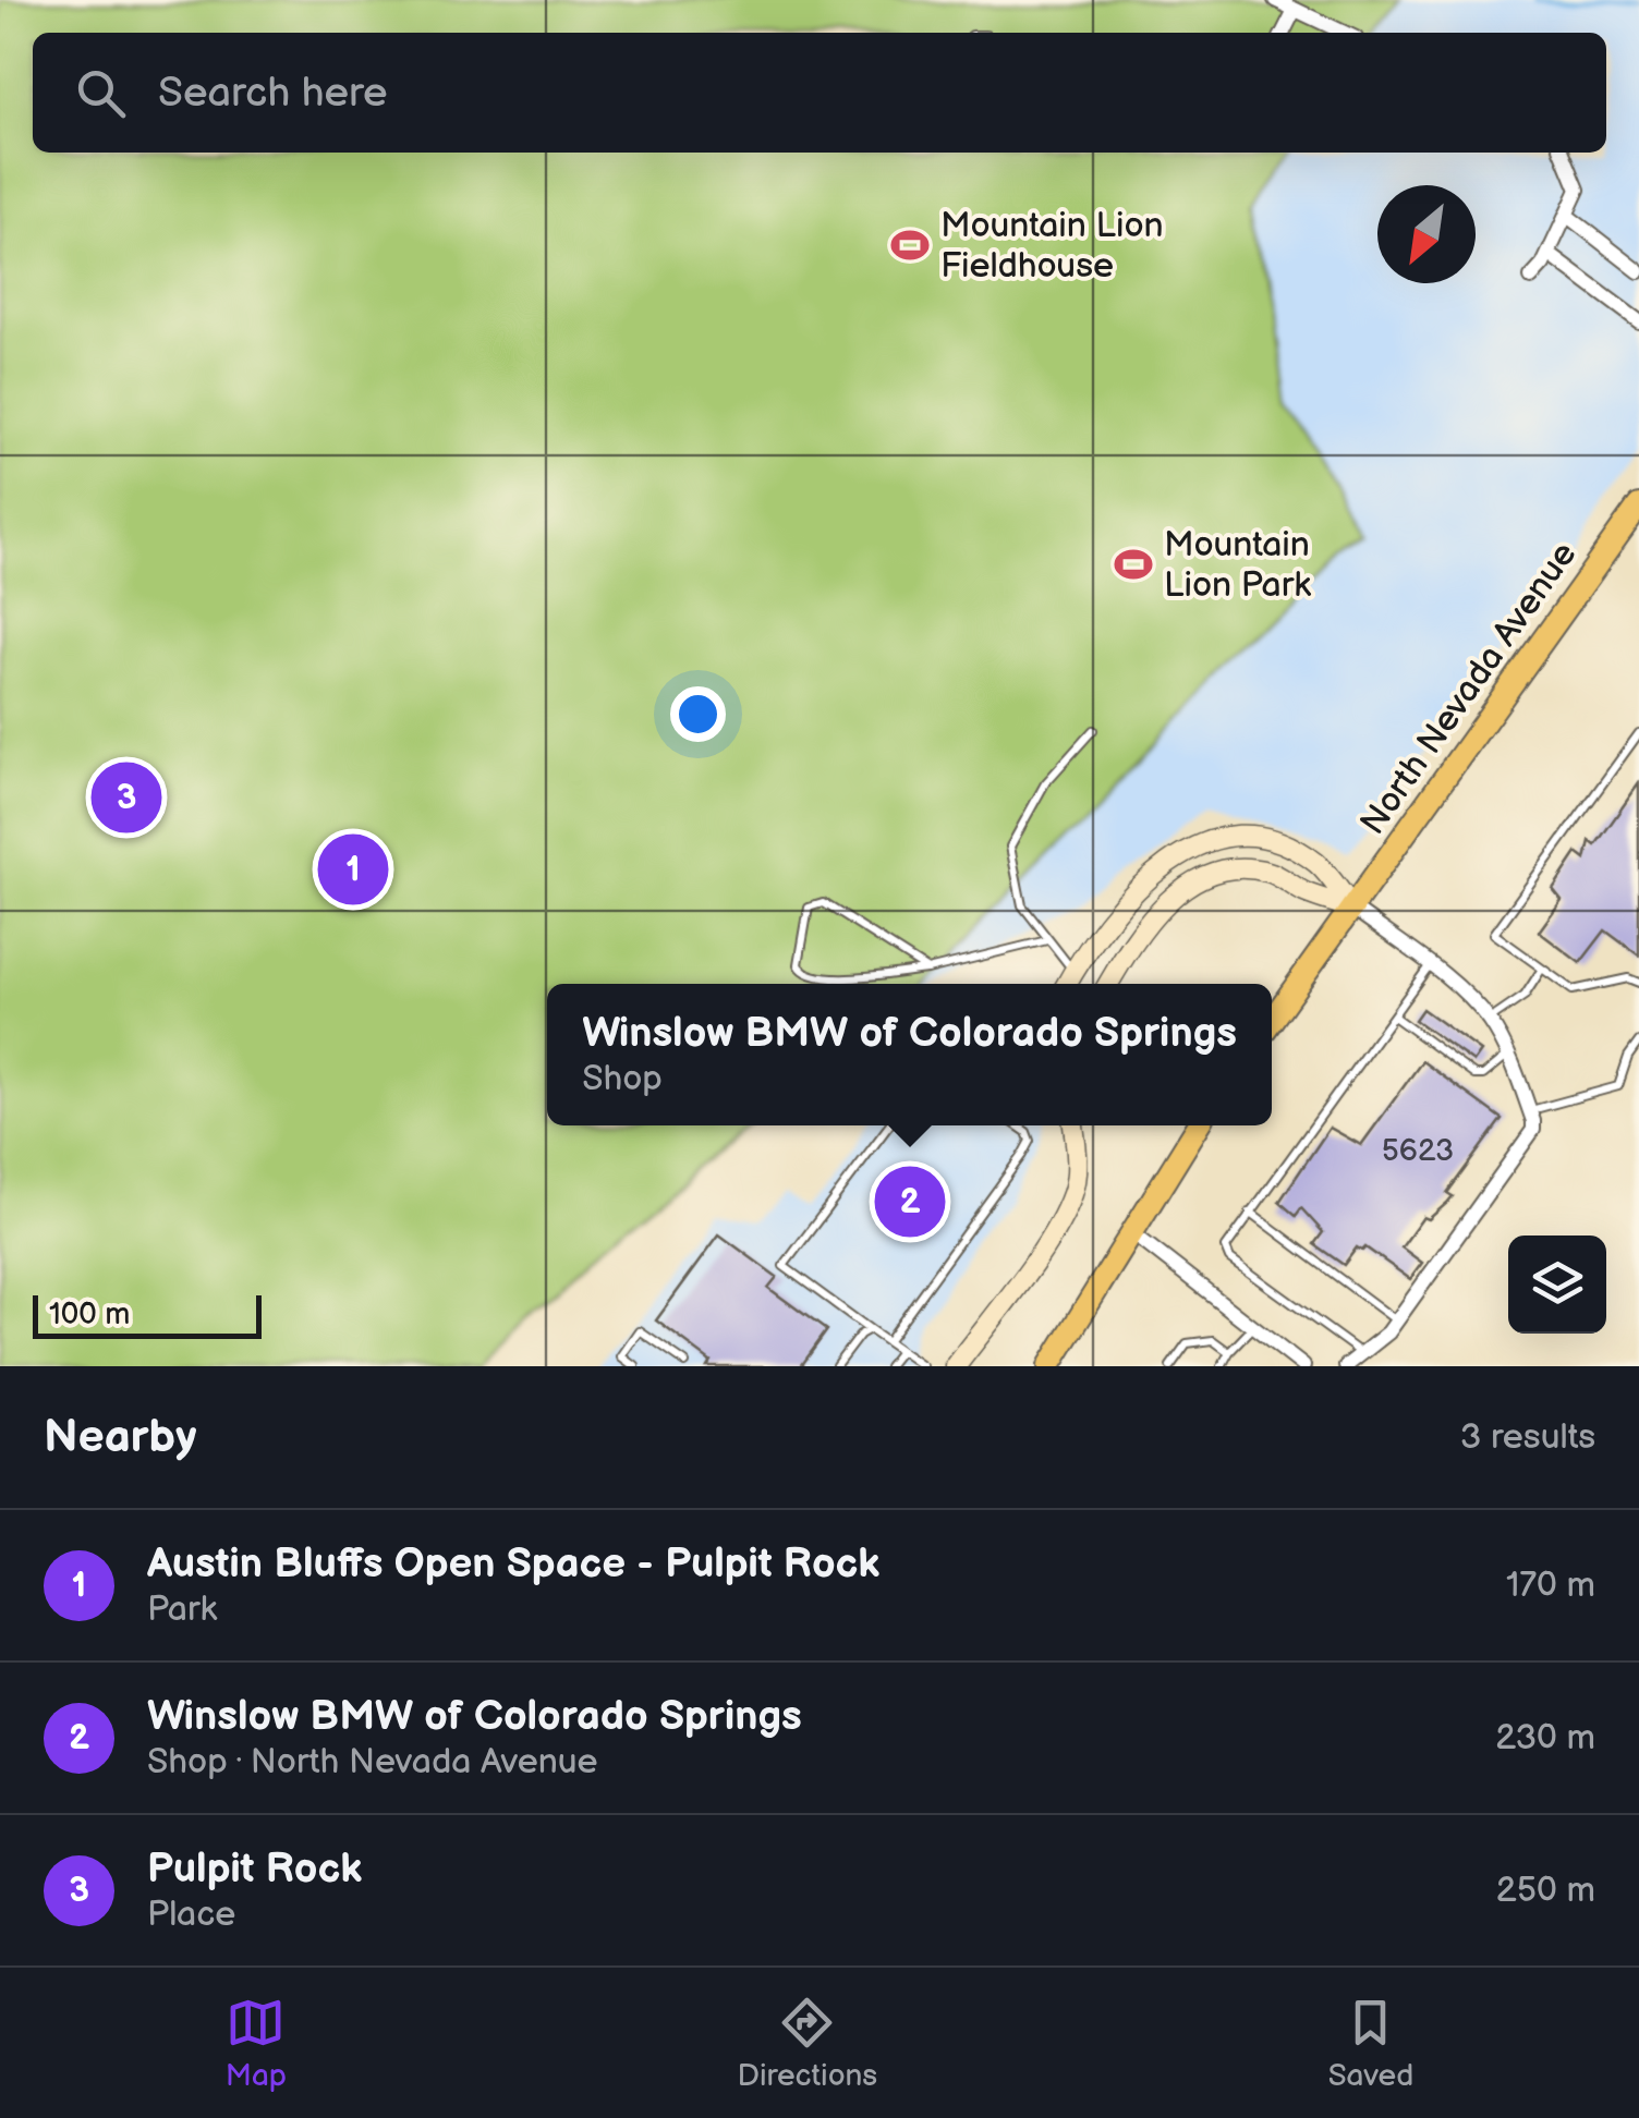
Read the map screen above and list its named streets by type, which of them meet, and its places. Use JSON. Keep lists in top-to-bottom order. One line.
{"streets":{"main road":["North Nevada Avenue"]},"places":{"sports":["Mountain Lion Fieldhouse","Mountain Lion Park"]},"house_numbers":["5623"],"scale_bar":"100 m","north":"bottom left","page":{"search":"Search here","pins":["3","1","2"],"popup":["Winslow BMW of Colorado Springs","Shop"],"scale":"100 m","heading":["Nearby","3 results"],"list":[{"mark":"1","name":"Austin Bluffs Open Space - Pulpit Rock","note":"Park","value":"170 m"},{"mark":"2","name":"Winslow BMW of Colorado Springs","note":"Shop · North Nevada Avenue","value":"230 m"},{"mark":"3","name":"Pulpit Rock","note":"Place","value":"250 m"}],"nav":["Map","Directions","Saved"]}}
